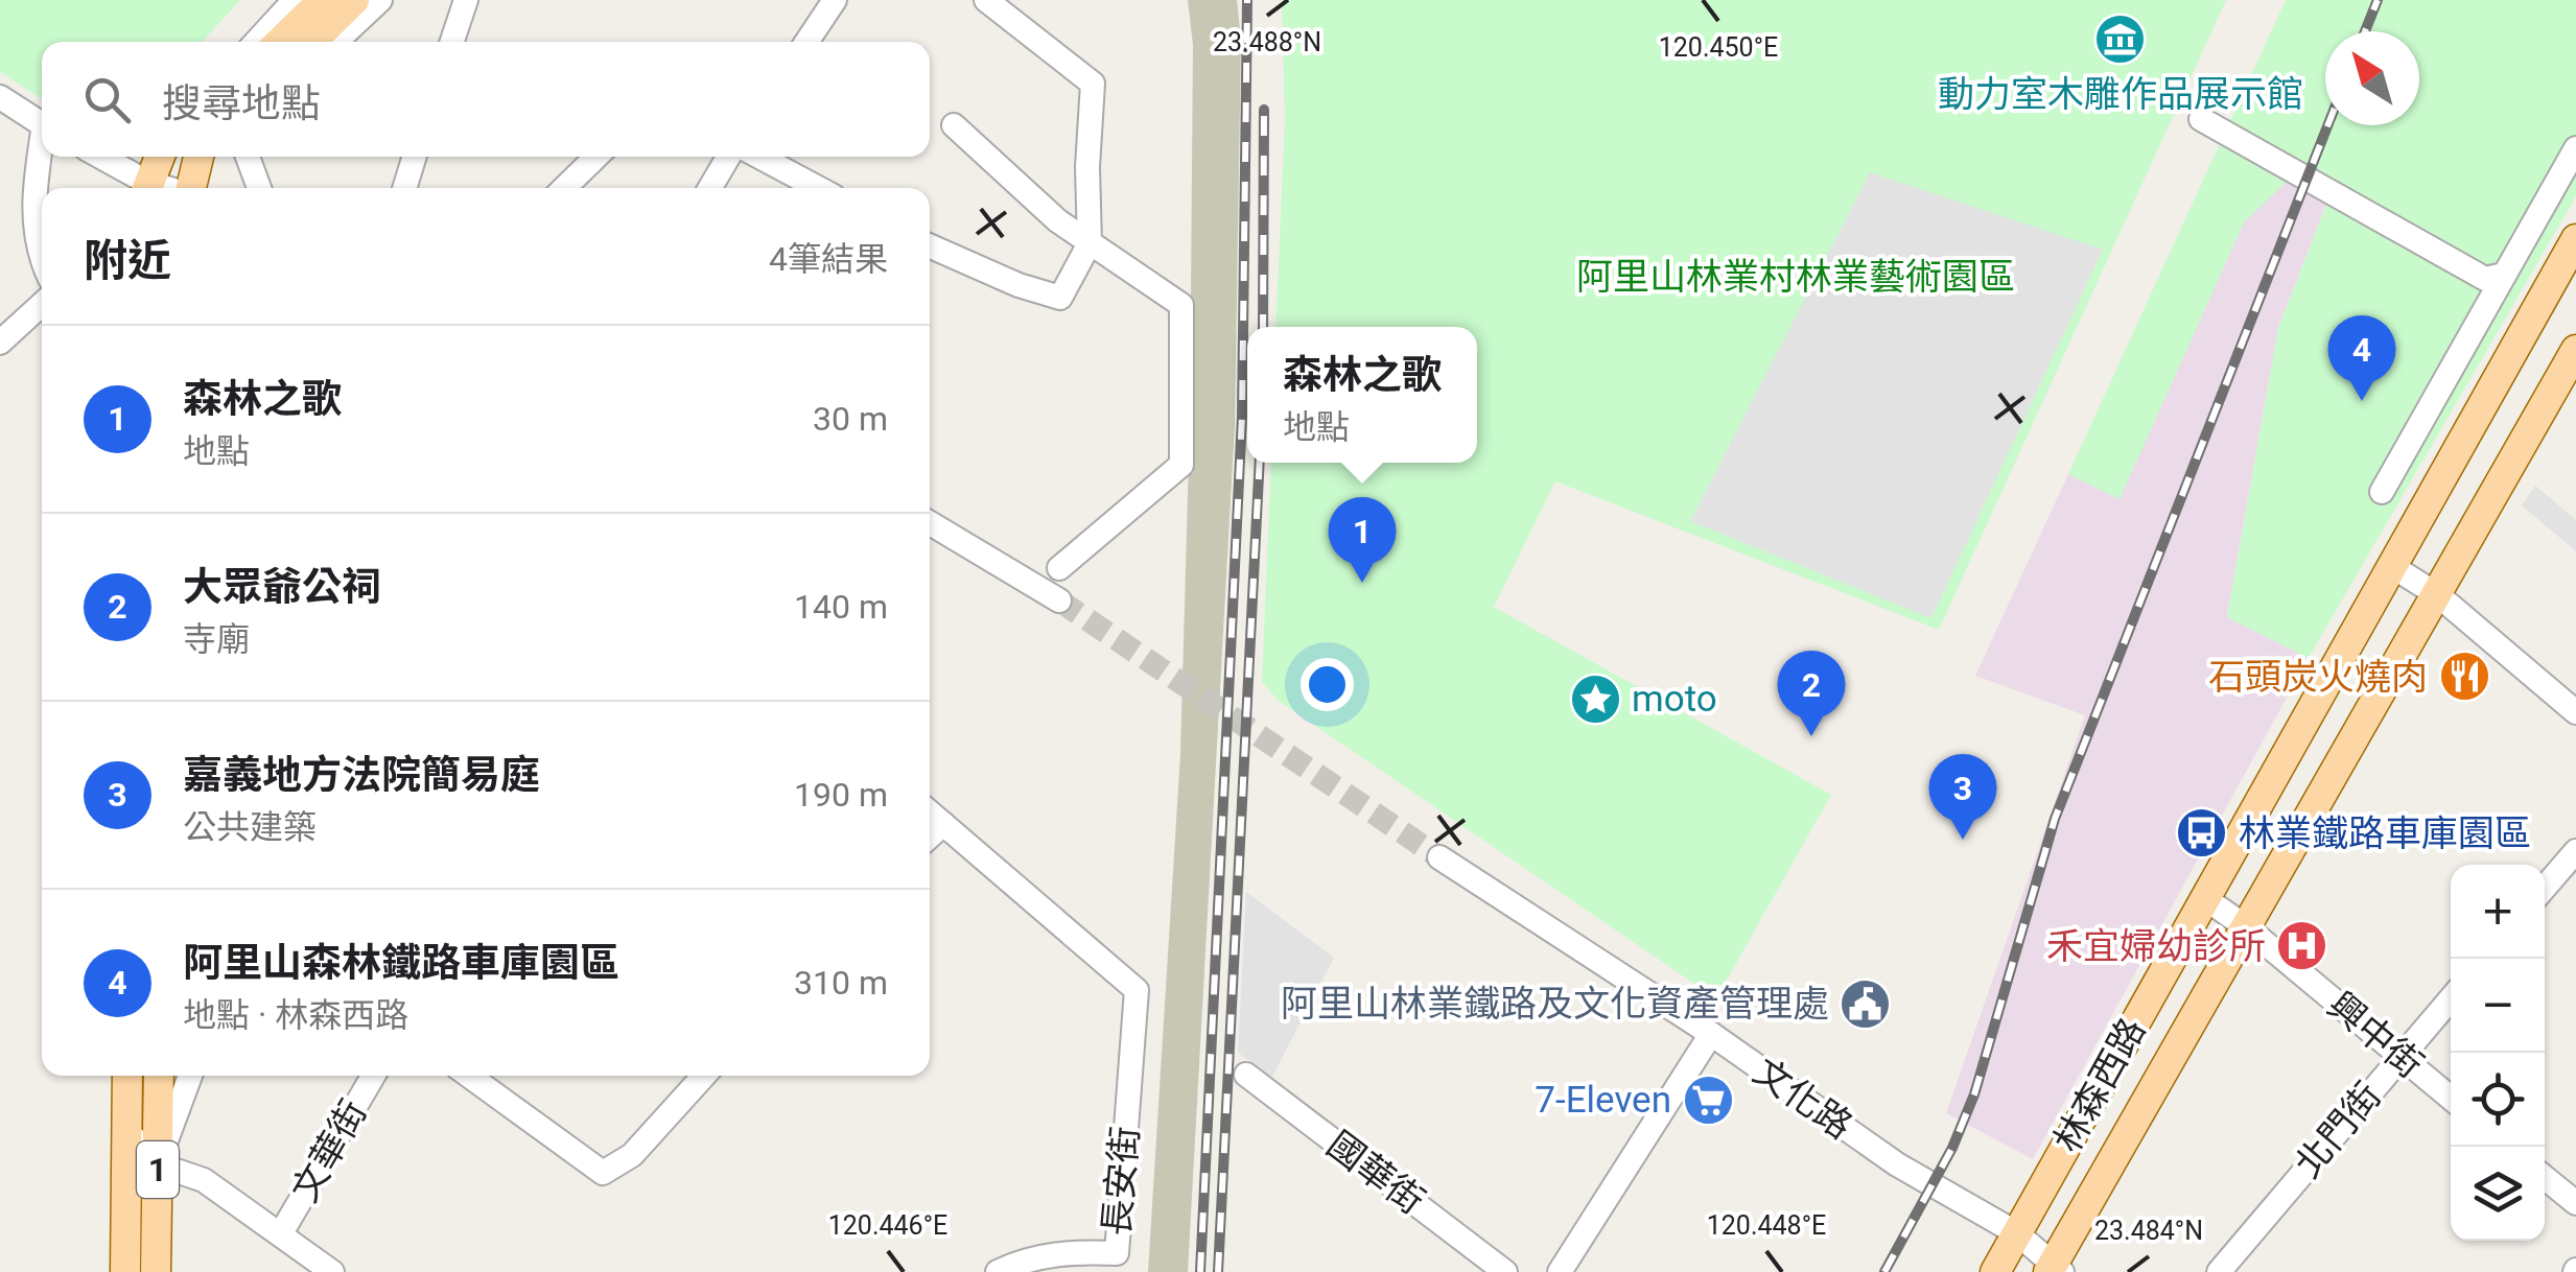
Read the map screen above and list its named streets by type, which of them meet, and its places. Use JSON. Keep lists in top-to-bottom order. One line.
{"streets":{"main road":["林森西路","1"],"street":["興中街","文化路","北門街","文華街","國華街","長安街"]},"crossings":[["興中街","林森西路"],["興中街","北門街"],["林森西路","文化路"]],"parks":["阿里山林業村林業藝術園區"],"places":{"museum":["動力室木雕作品展示館"],"restaurant":["石頭炭火燒肉"],"place":["moto"],"bus stop":["林業鐵路車庫園區"],"hospital":["禾宜婦幼診所"],"public building":["阿里山林業鐵路及文化資產管理處"],"supermarket":["7-Eleven"]},"north":"top left","page":{"search":"搜尋地點","heading":["附近","4筆結果"],"pins":["4","1","2","3"],"list":[{"mark":"1","name":"森林之歌","note":"地點","value":"30 m"},{"mark":"2","name":"大眾爺公祠","note":"寺廟","value":"140 m"},{"mark":"3","name":"嘉義地方法院簡易庭","note":"公共建築","value":"190 m"},{"mark":"4","name":"阿里山森林鐵路車庫園區","note":"地點 · 林森西路","value":"310 m"}],"popup":["森林之歌","地點"],"map_buttons":["+","−"]},"coordinates":["23.488°N","120.450°E","120.446°E","120.448°E","23.484°N"]}
